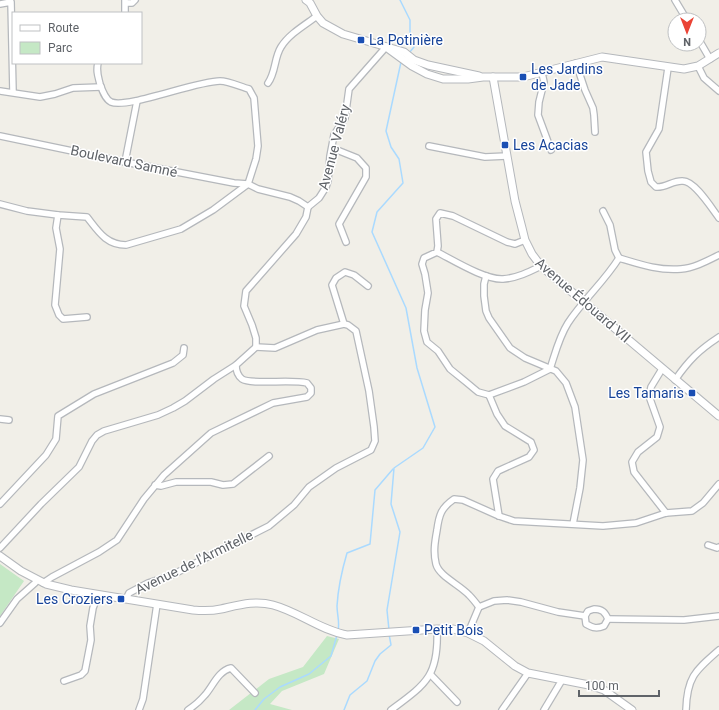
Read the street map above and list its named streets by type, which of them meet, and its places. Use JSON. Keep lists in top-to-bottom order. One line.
{"streets":{"street":["Avenue Valéry","Boulevard Samné","Avenue Édouard VII","Avenue de l'Armitelle"]},"crossings":[["Avenue Valéry","Boulevard Samné"]],"places":{"transit":["La Potinière","Les Jardins de Jade","Les Acacias","Les Tamaris","Les Croziers","Petit Bois"]},"legend":["Route","Parc"],"scale_bar":"100 m","north":"bottom"}
